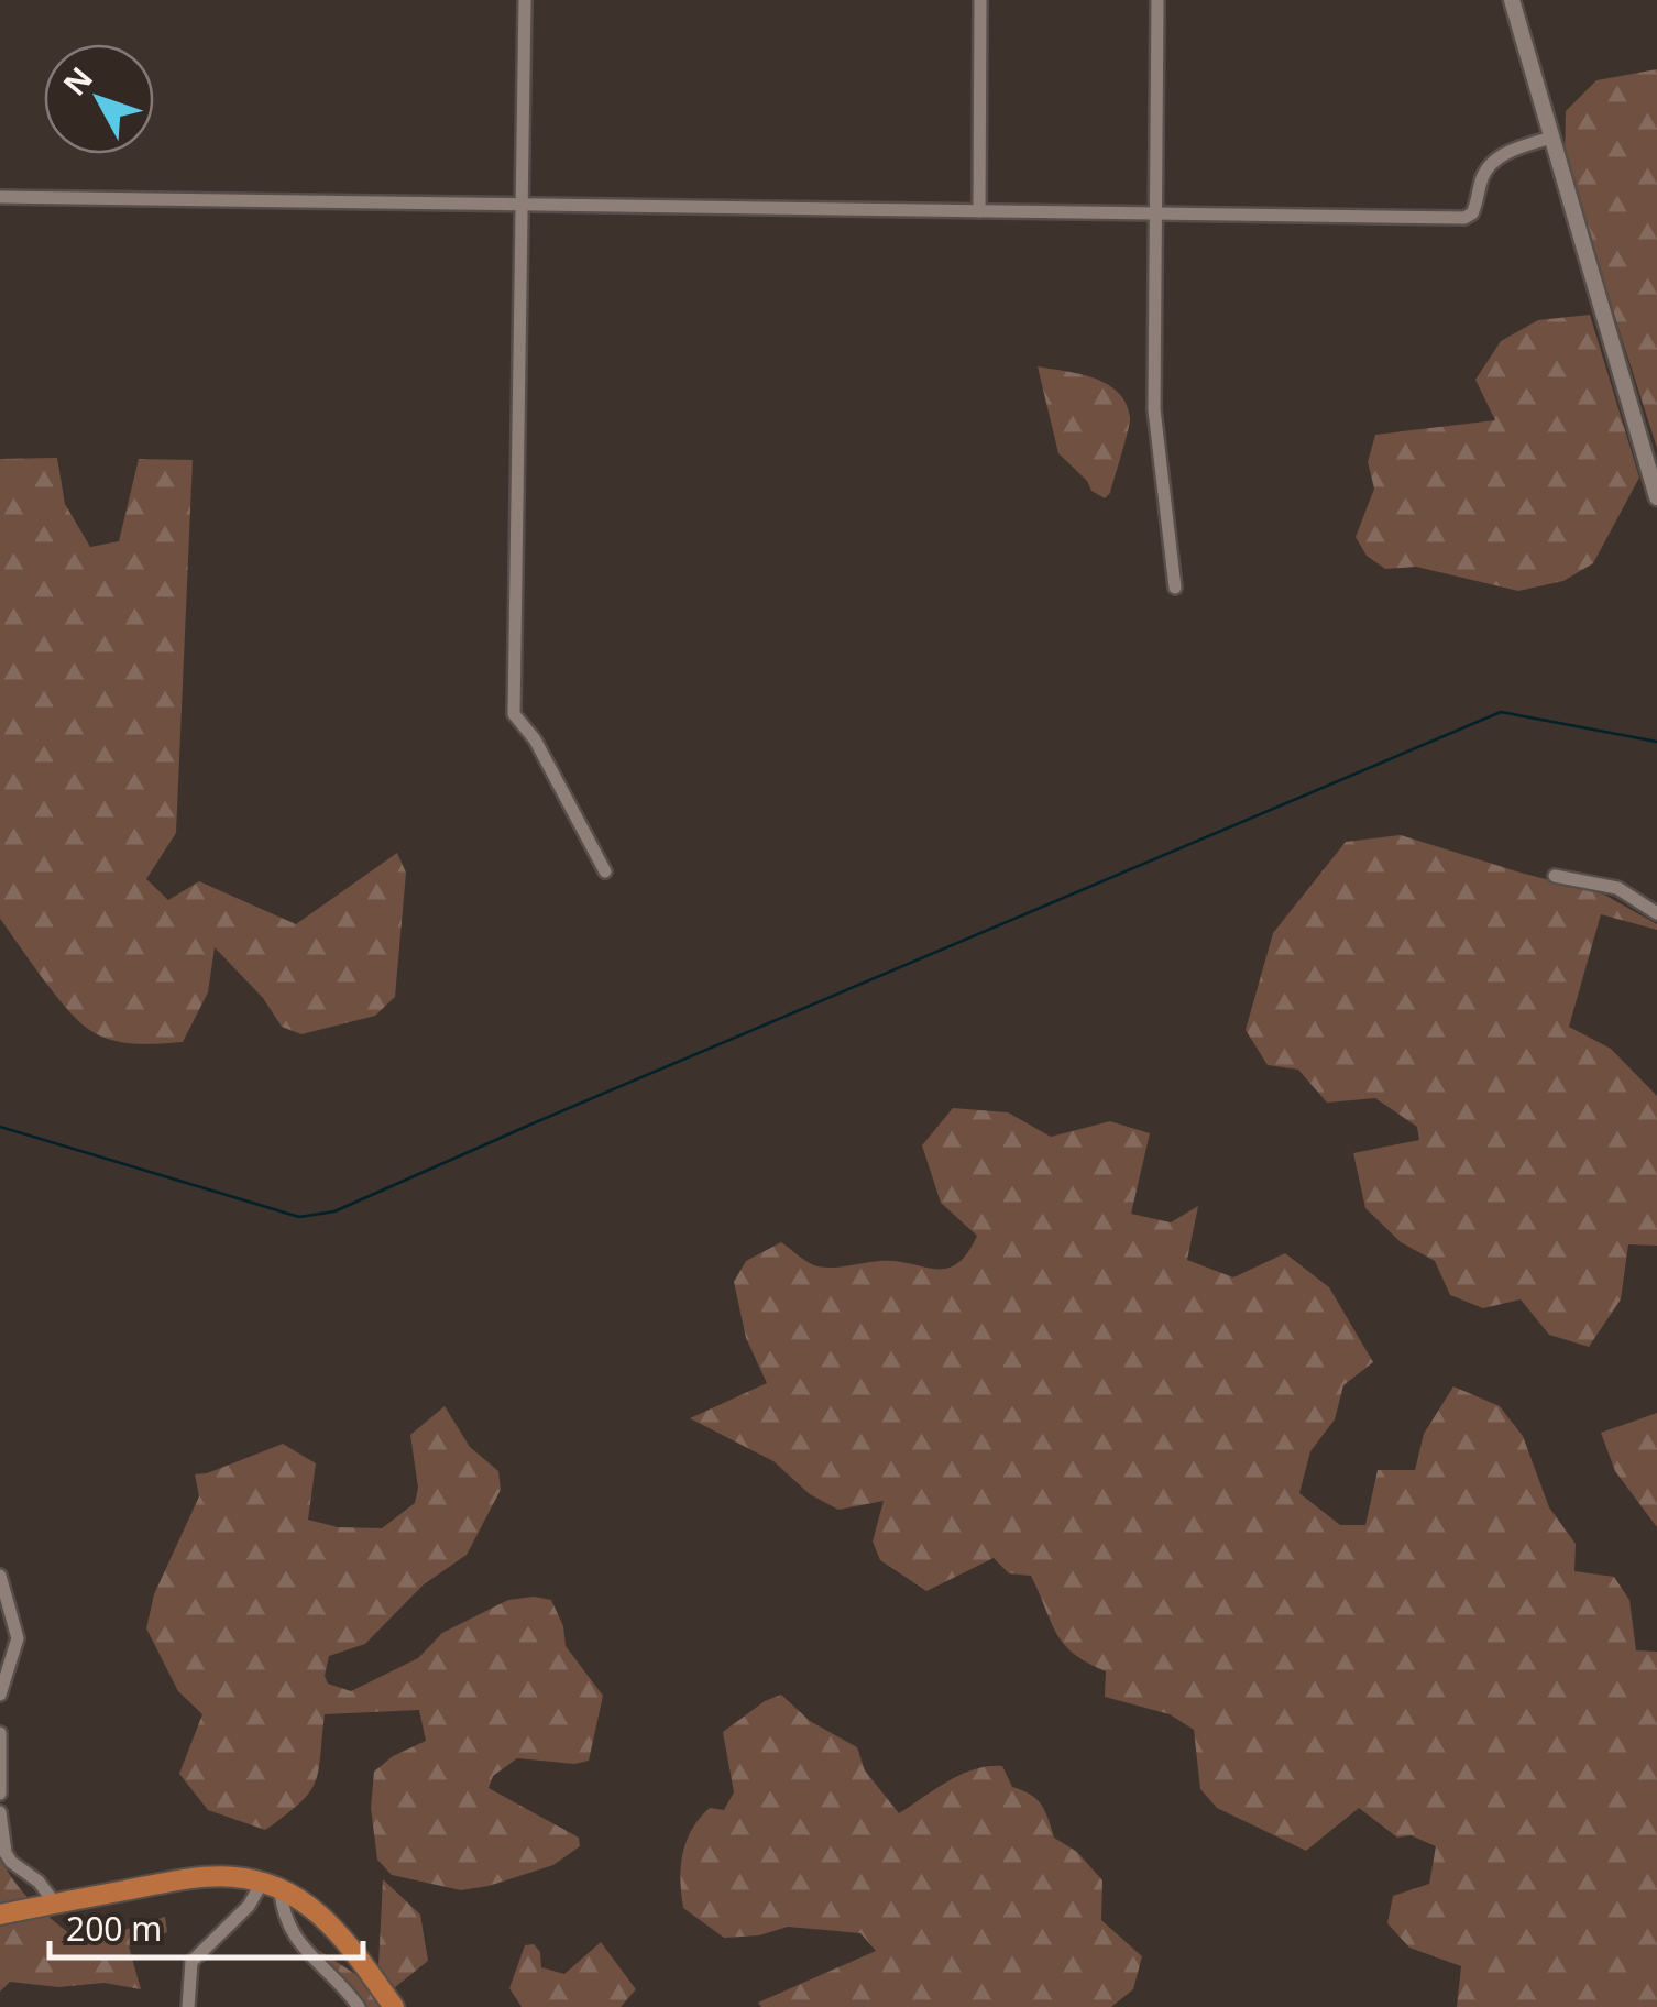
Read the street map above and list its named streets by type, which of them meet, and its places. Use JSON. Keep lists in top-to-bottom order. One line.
{"scale_bar":"200 m","north":"top left"}
